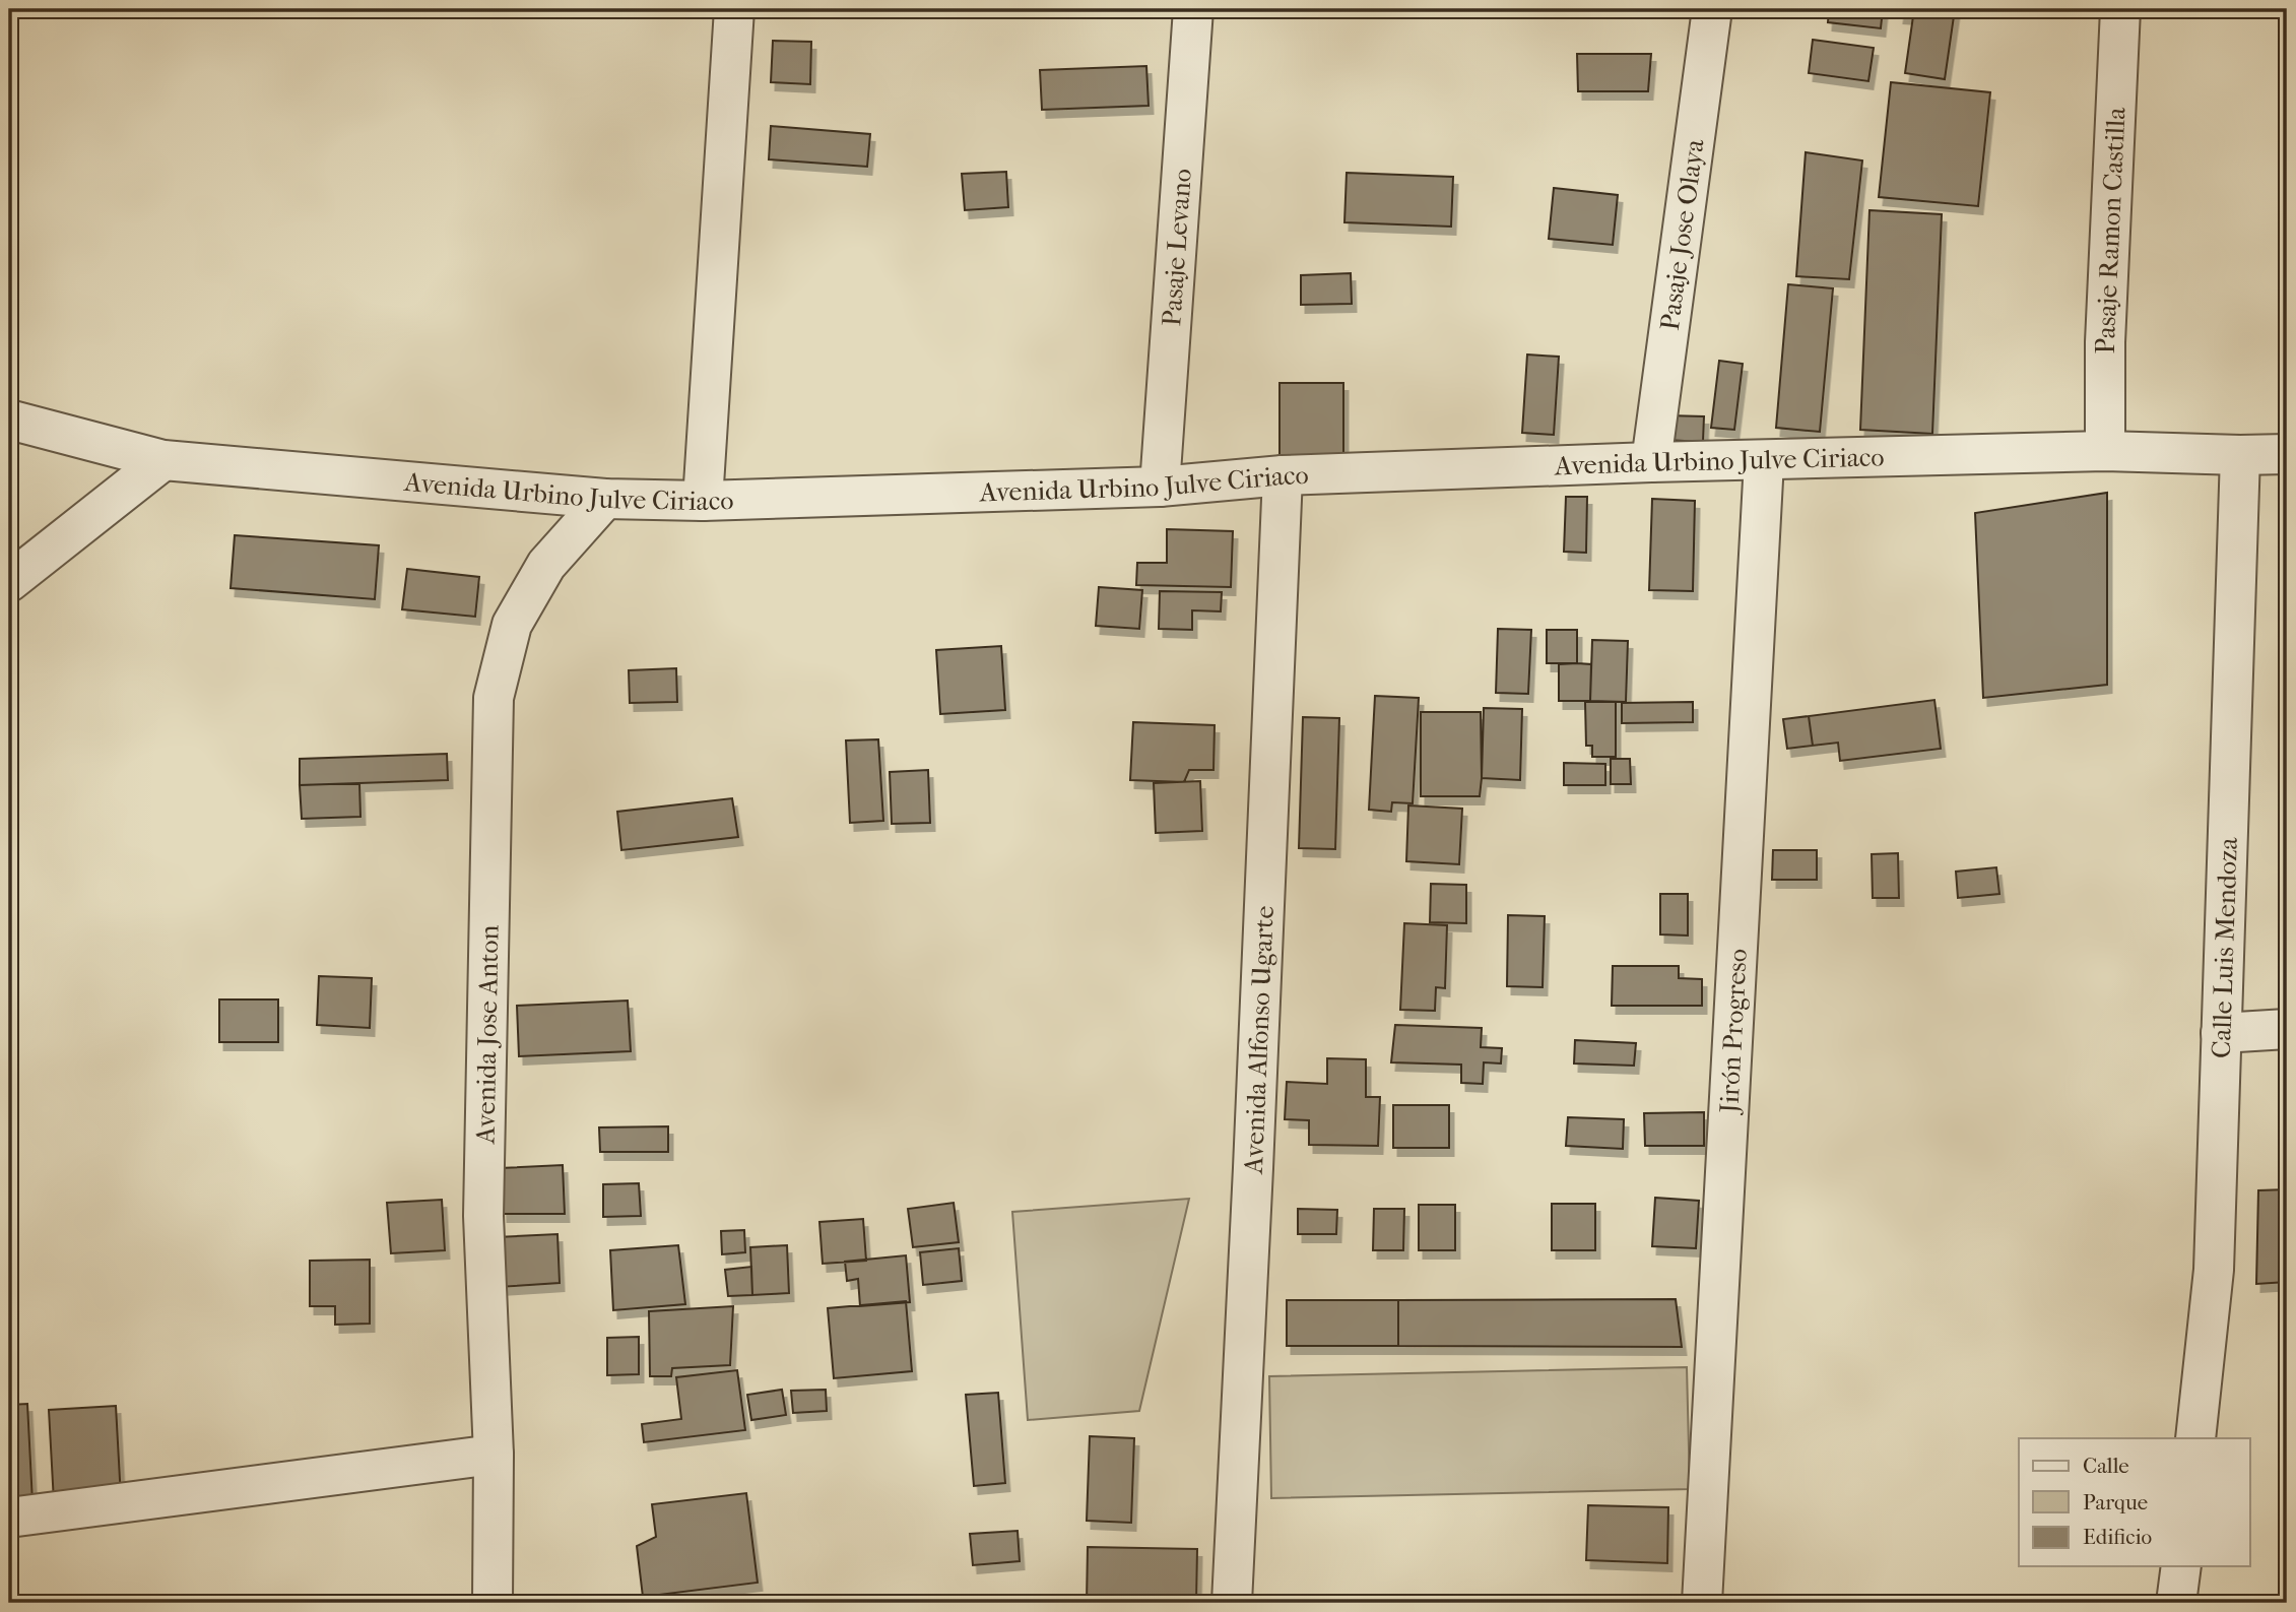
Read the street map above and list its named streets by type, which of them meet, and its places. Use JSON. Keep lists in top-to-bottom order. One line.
{"streets":{"street":["Pasaje Ramon Castilla","Pasaje Jose Olaya","Pasaje Levano","Avenida Urbino Julve Ciriaco","Calle Luis Mendoza","Jirón Progreso","Avenida Jose Anton","Avenida Alfonso Ugarte"]},"crossings":[["Pasaje Ramon Castilla","Avenida Urbino Julve Ciriaco"],["Pasaje Jose Olaya","Avenida Urbino Julve Ciriaco"],["Pasaje Levano","Avenida Urbino Julve Ciriaco"],["Avenida Urbino Julve Ciriaco","Calle Luis Mendoza"],["Avenida Urbino Julve Ciriaco","Jirón Progreso"],["Avenida Urbino Julve Ciriaco","Avenida Jose Anton"],["Avenida Urbino Julve Ciriaco","Avenida Alfonso Ugarte"]],"legend":["Calle","Parque","Edificio"]}
